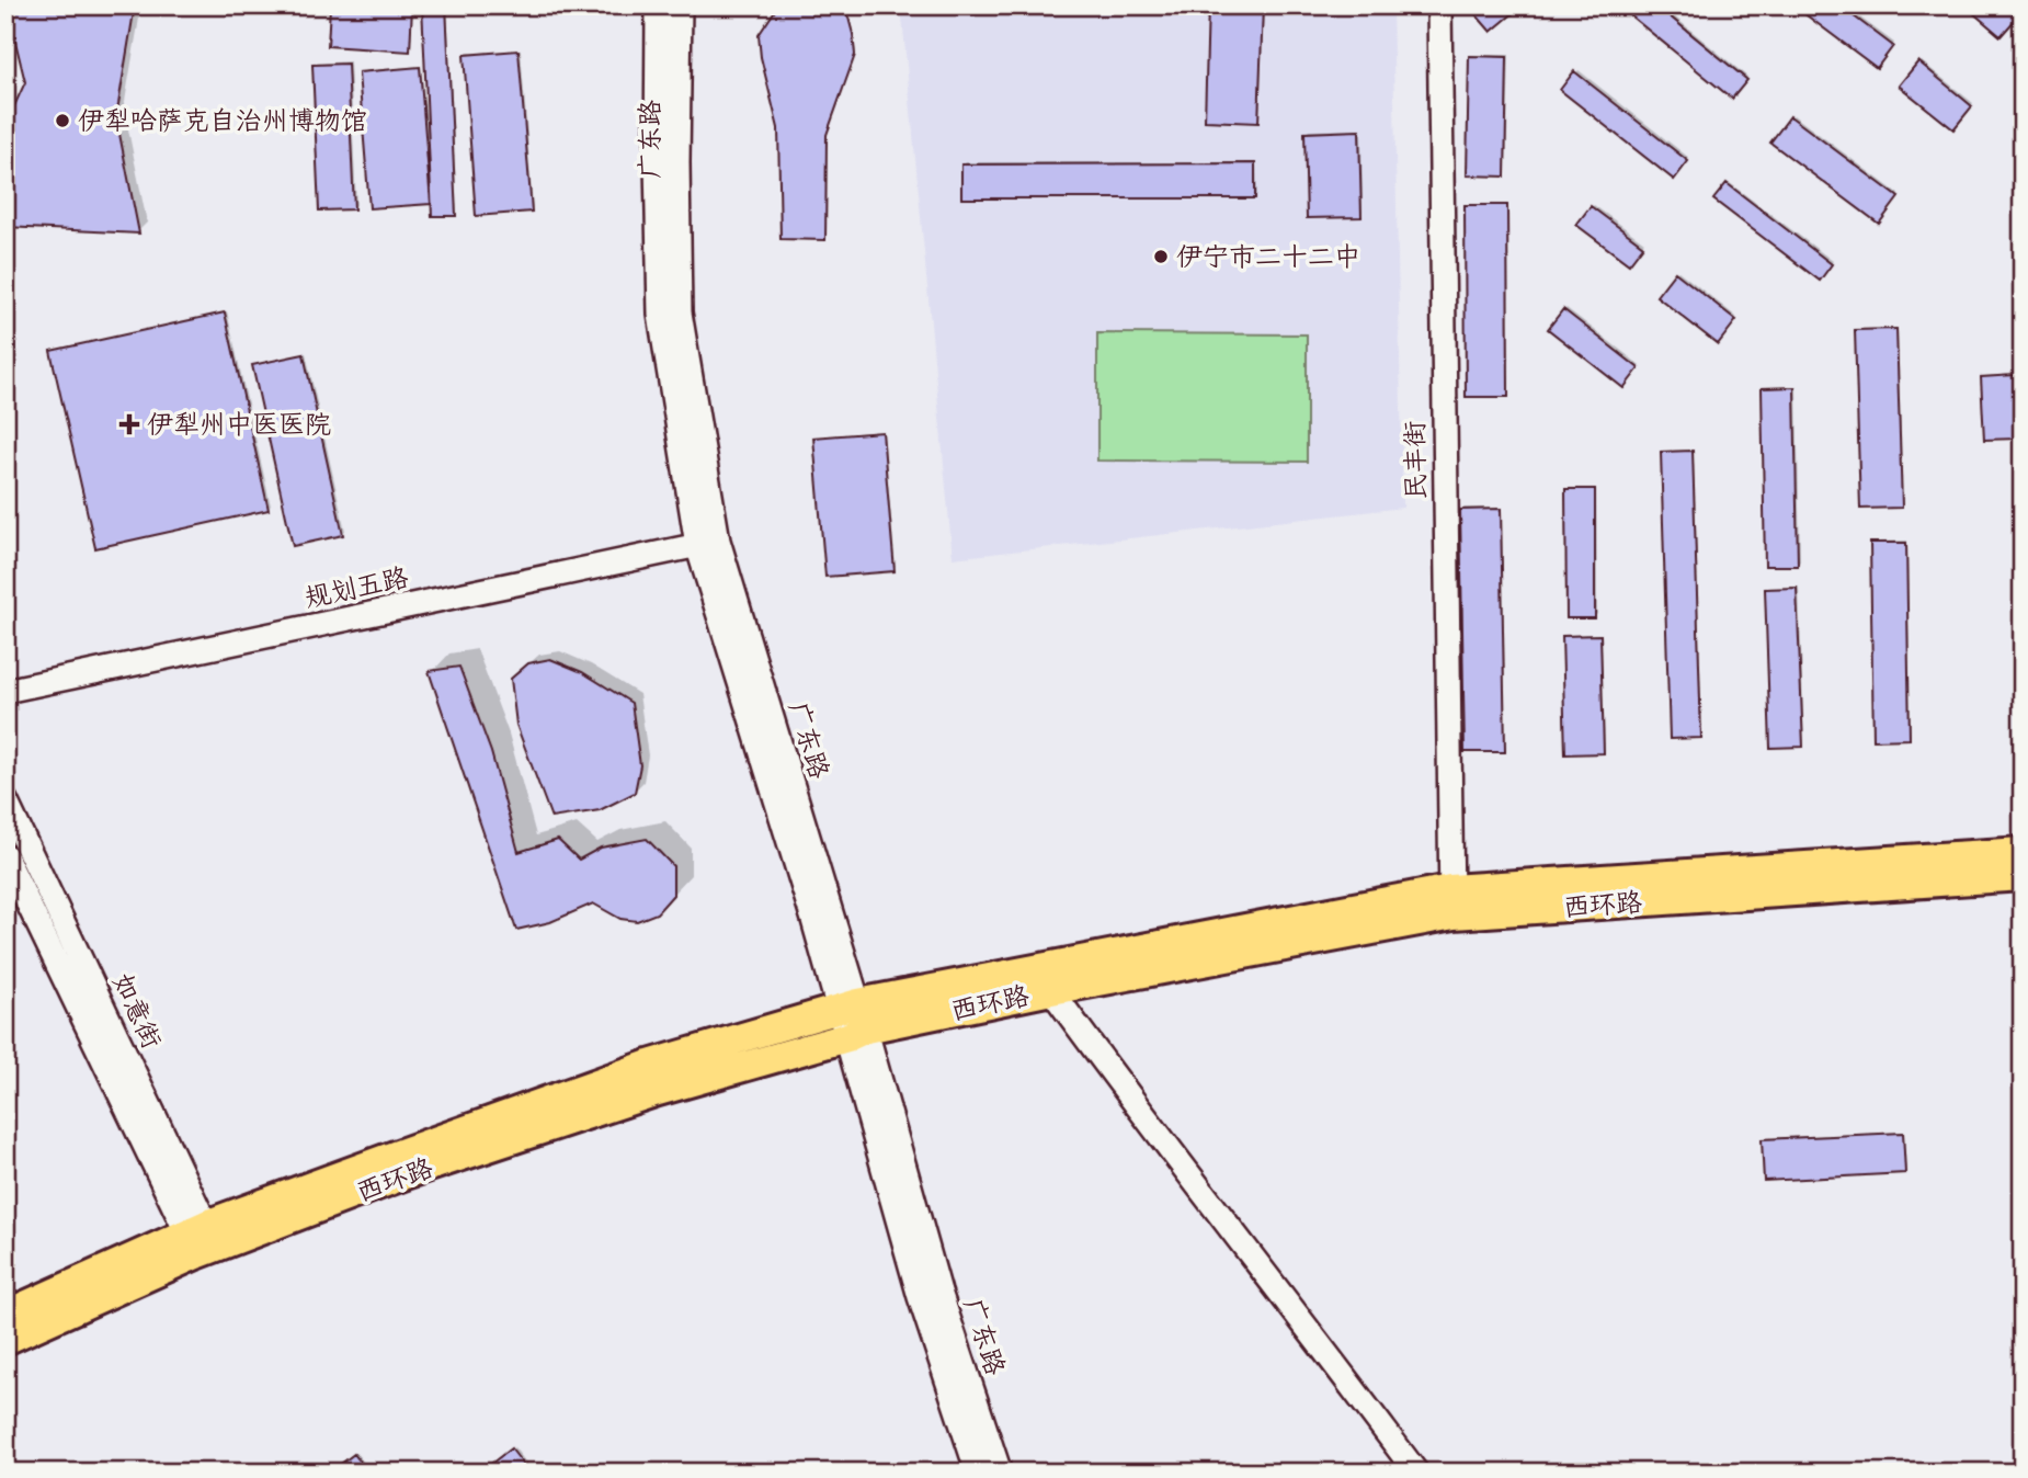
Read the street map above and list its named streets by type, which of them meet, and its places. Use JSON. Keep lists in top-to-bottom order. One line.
{"streets":{"main road":["西环路"],"street":["广东路","民丰街","规划五路","如意街"]},"crossings":[["广东路","规划五路"],["广东路","西环路"],["民丰街","西环路"],["西环路","如意街"]],"places":{"other":["伊犁哈萨克自治州博物馆","伊宁市二十二中"],"health":["伊犁州中医医院"]}}
